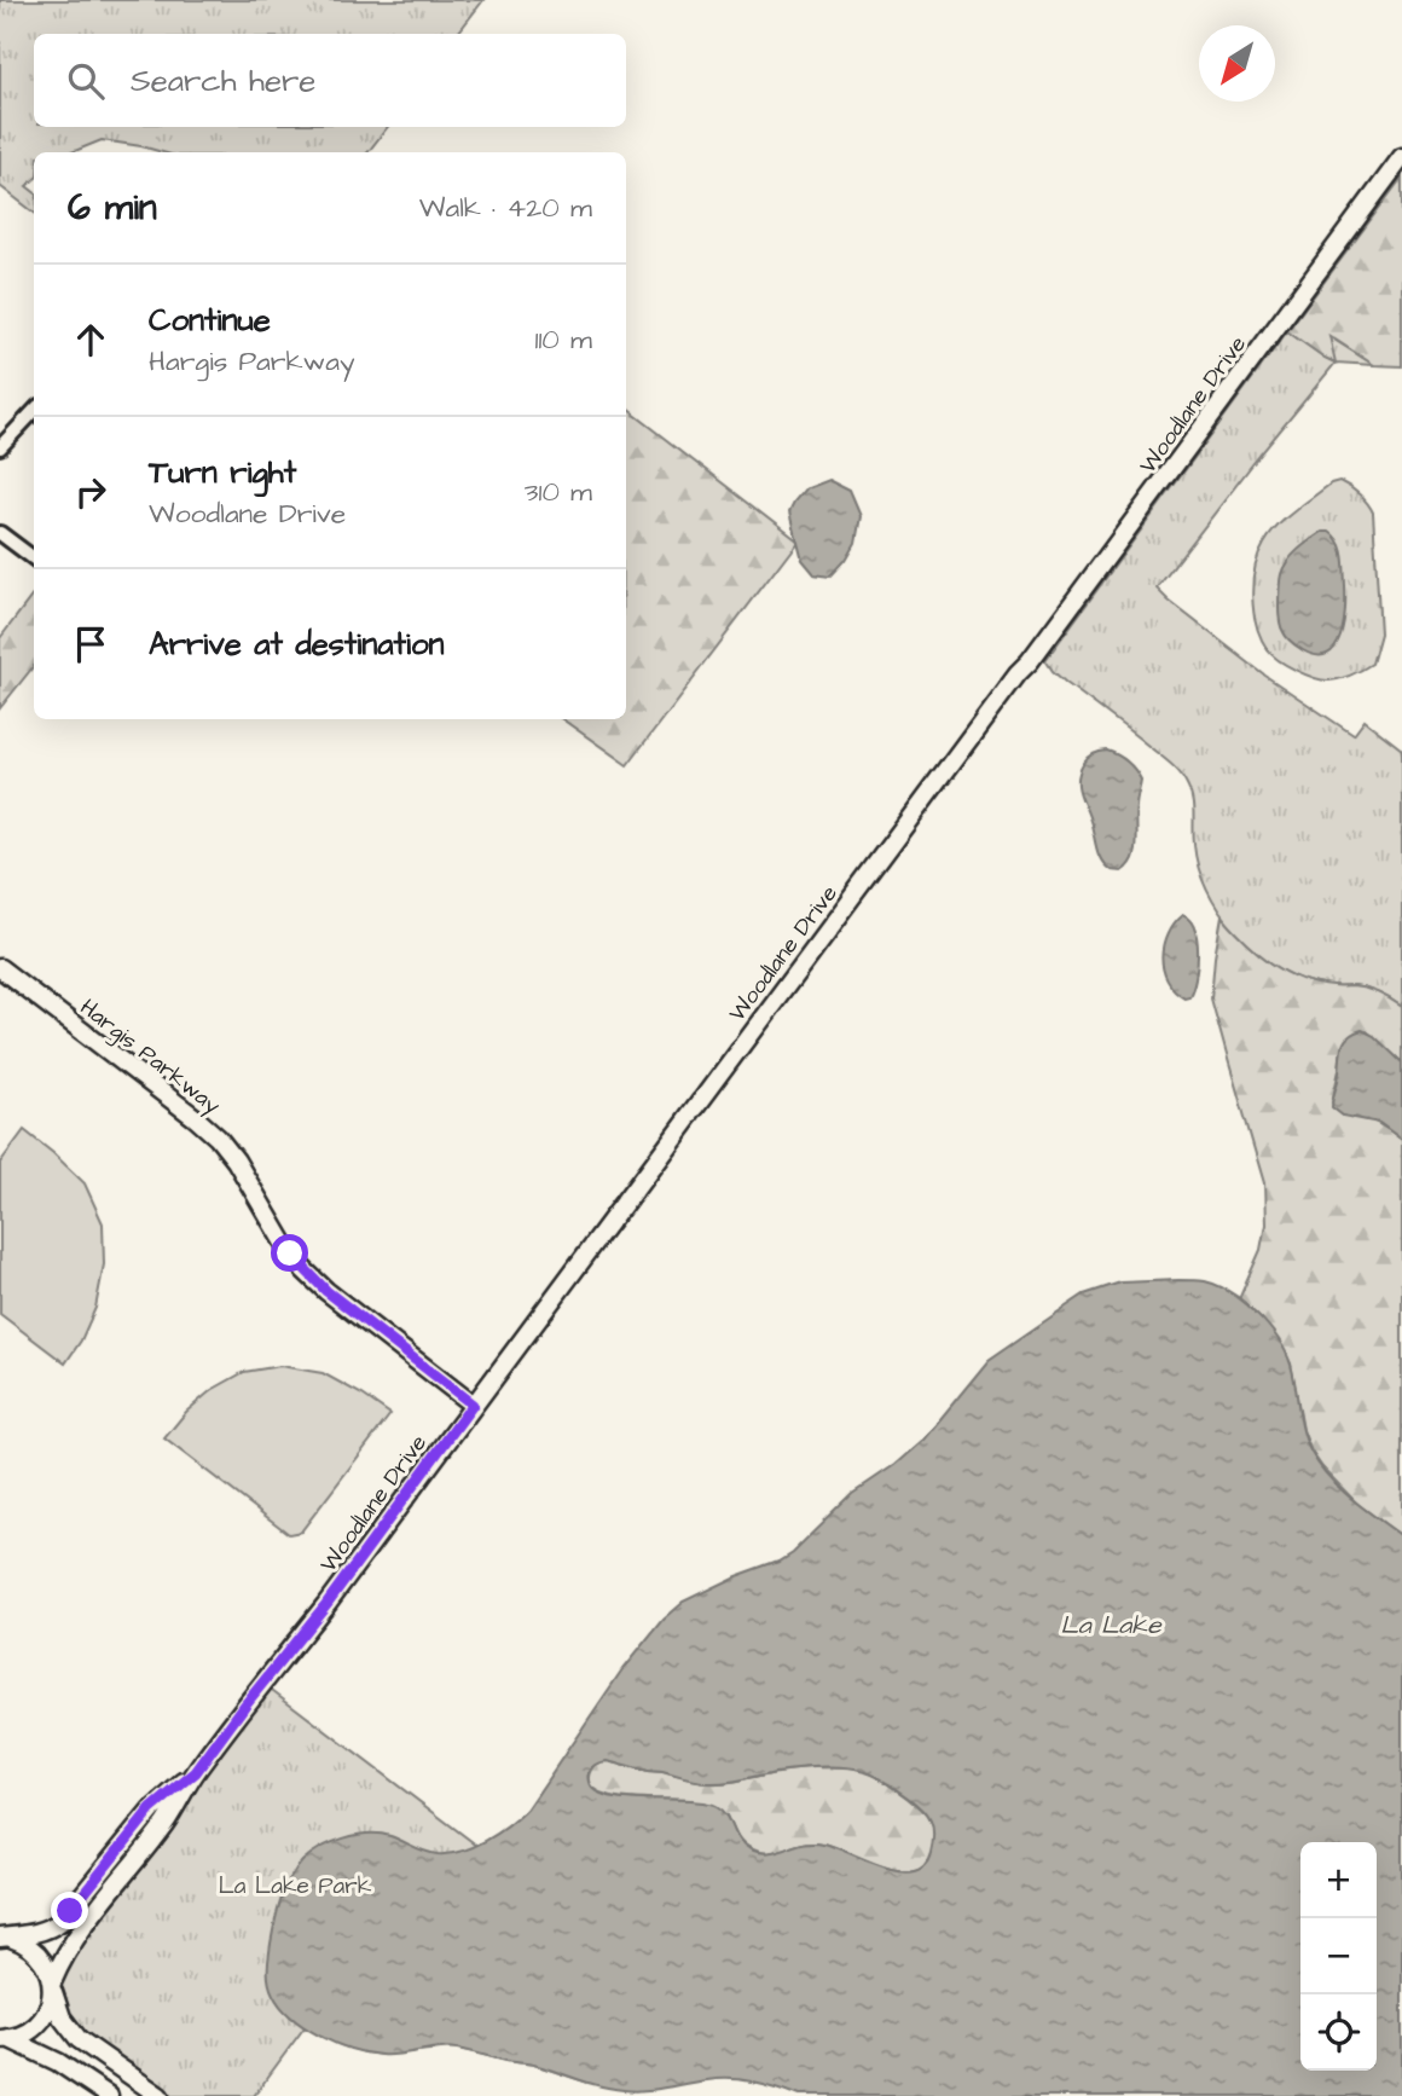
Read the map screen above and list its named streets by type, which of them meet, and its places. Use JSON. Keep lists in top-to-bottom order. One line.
{"streets":{"street":["Woodlane Drive","Hargis Parkway"]},"crossings":[["Woodlane Drive","Hargis Parkway"]],"water":["La Lake"],"parks":["La Lake Park"],"north":"bottom left","page":{"search":"Search here","heading":["6 min","Walk · 420 m"],"list":[["Continue","Hargis Parkway","110 m"],["Turn right","Woodlane Drive","310 m"],"Arrive at destination"],"map_buttons":["+","−"]}}
